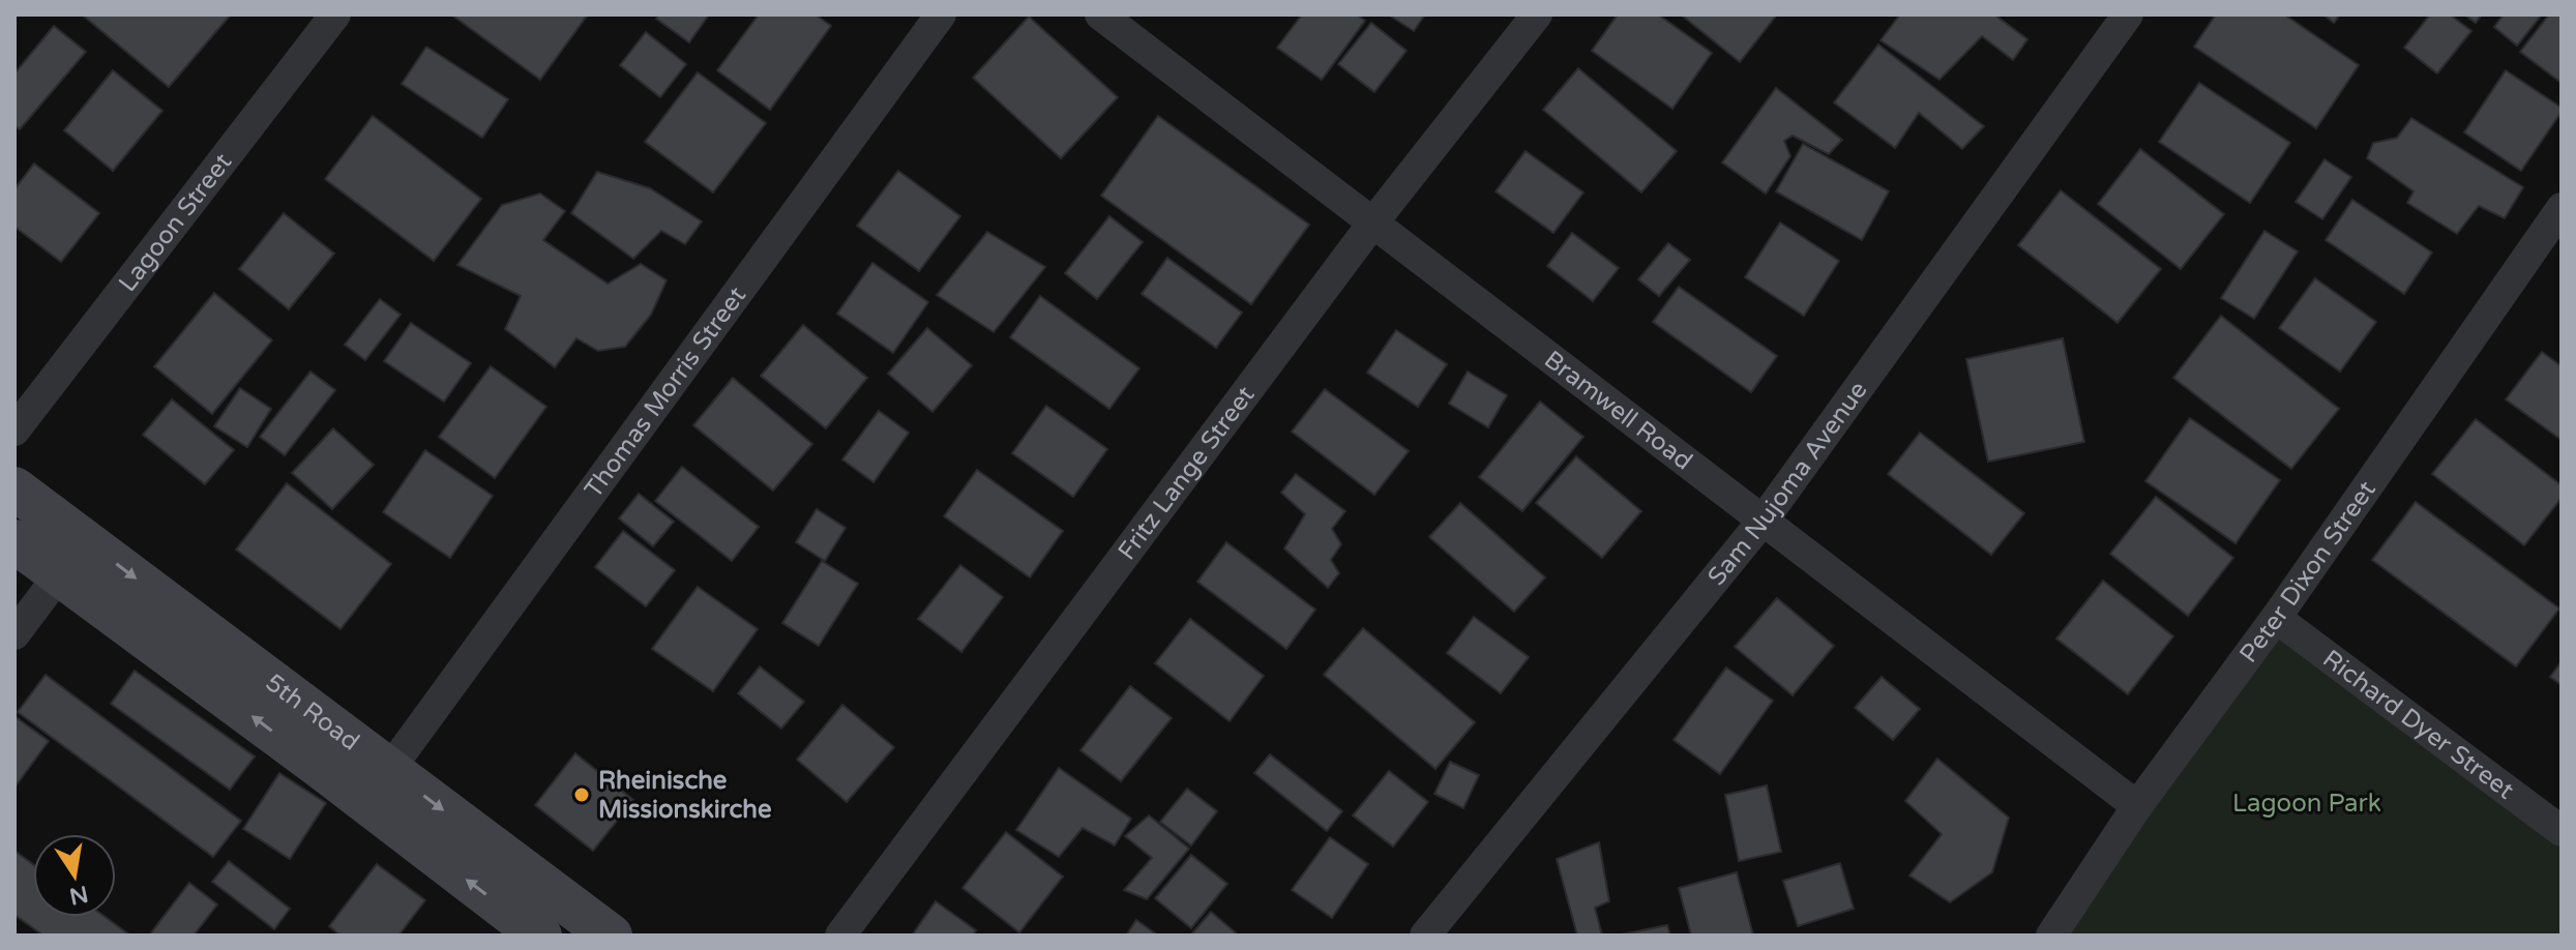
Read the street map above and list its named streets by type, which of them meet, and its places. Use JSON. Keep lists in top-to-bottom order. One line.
{"streets":{"main road":["5th Road"],"street":["Lagoon Street","Thomas Morris Street","Bramwell Road","Fritz Lange Street","Sam Nujoma Avenue","Peter Dixon Street","Richard Dyer Street"]},"crossings":[["Thomas Morris Street","5th Road"],["Bramwell Road","Fritz Lange Street"],["Bramwell Road","Sam Nujoma Avenue"],["Bramwell Road","Peter Dixon Street"],["Peter Dixon Street","Richard Dyer Street"]],"parks":["Lagoon Park"],"places":["Rheinische Missionskirche"],"north":"bottom"}
